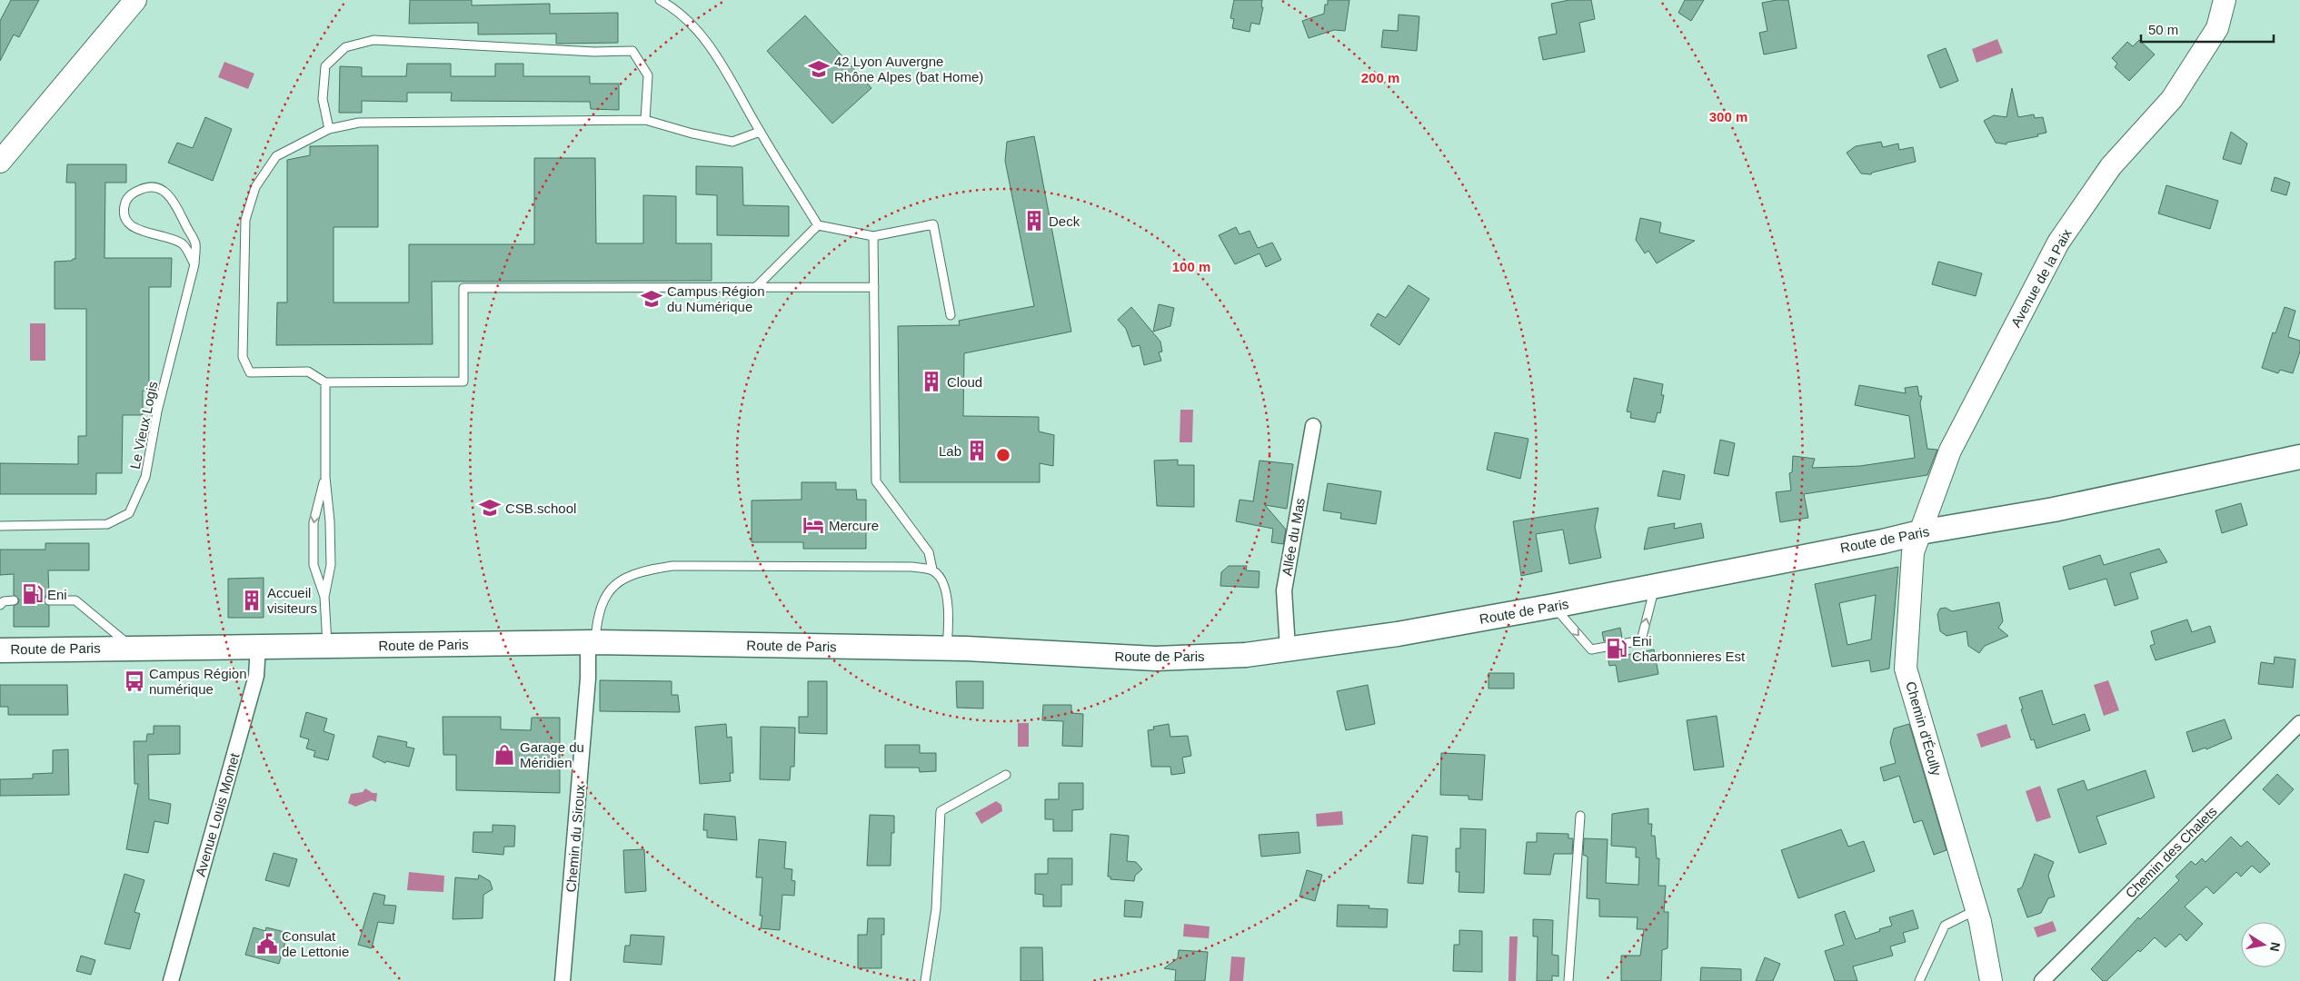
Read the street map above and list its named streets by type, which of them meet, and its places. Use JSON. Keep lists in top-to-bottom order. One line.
{"streets":{"main road":["Route de Paris"],"street":["Avenue de la Paix","Allée du Mas","Chemin d'Écully","Avenue Louis Momet","Chemin du Siroux","Chemin des Chalets"],"lane":["Le Vieux Logis"]},"crossings":[["Avenue de la Paix","Route de Paris"],["Avenue de la Paix","Chemin d'Écully"],["Allée du Mas","Route de Paris"],["Route de Paris","Chemin d'Écully"],["Route de Paris","Avenue Louis Momet"],["Route de Paris","Chemin du Siroux"]],"places":{"school or university":["42 Lyon Auvergne Rhône Alpes (bat Home)","Campus Région du Numérique","CSB.school"],"building":["Deck","Cloud","Lab","Accueil visiteurs"],"hotel":["Mercure"],"fuel station":["Eni","Eni Charbonnieres Est"],"bus stop":["Campus Région numérique"],"shop":["Garage du Méridien"],"public building":["Consulat de Lettonie"]},"scale_bar":"50 m","north":"right","rings":["200 m","300 m","100 m"]}
